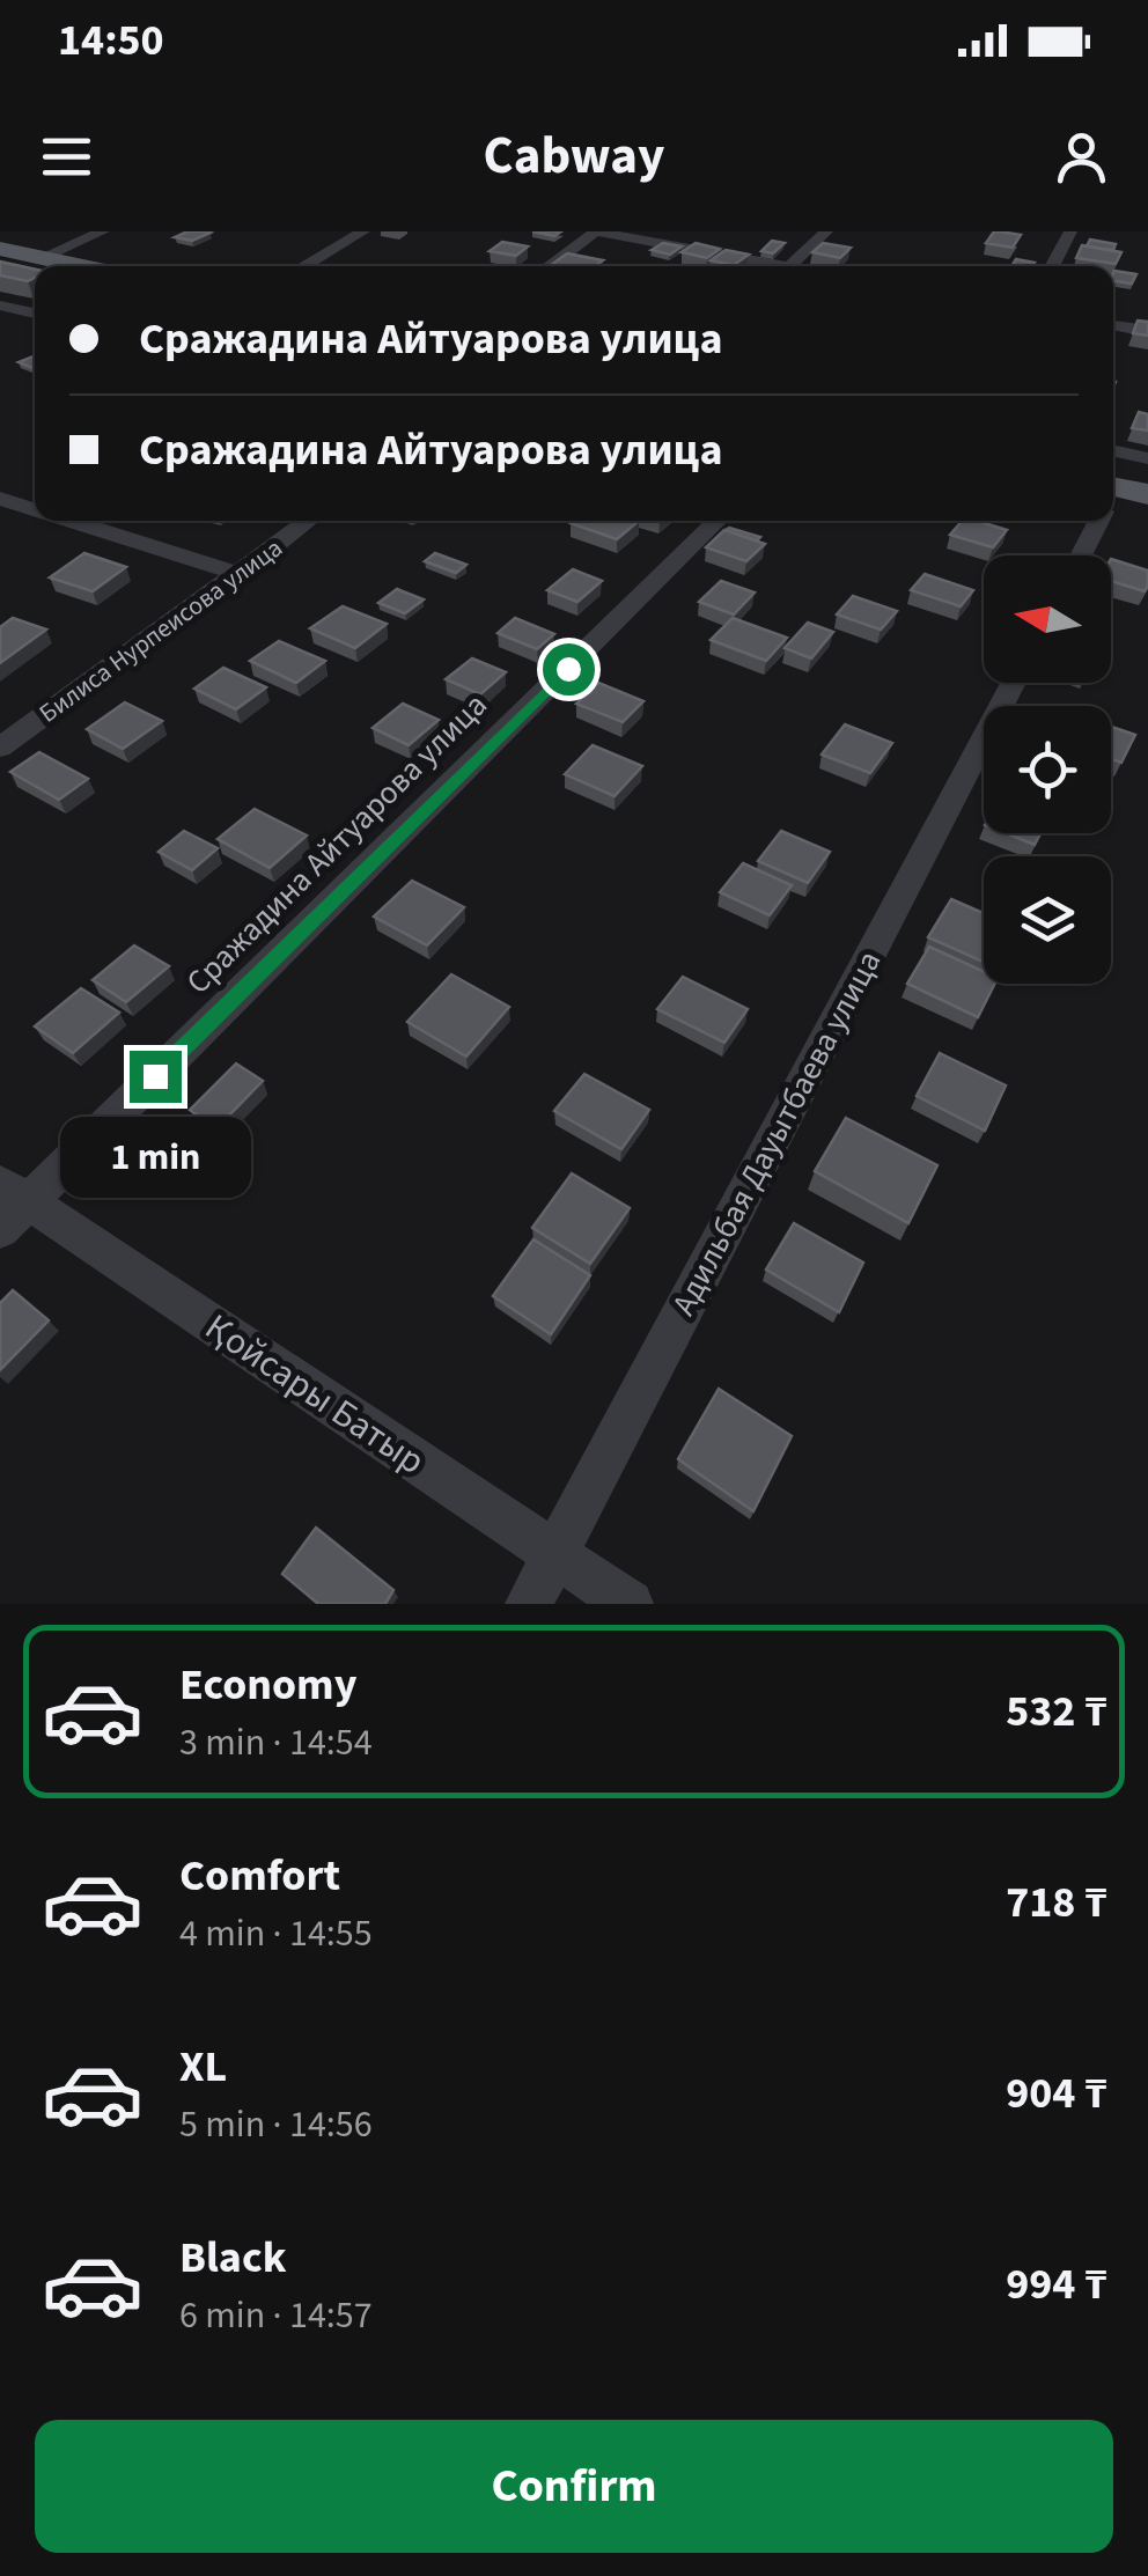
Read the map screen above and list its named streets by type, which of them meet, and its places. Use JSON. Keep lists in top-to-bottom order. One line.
{"streets":{"street":["Билиса Нурпеисова улица","Сражадина Айтуарова улица","Адильбая Дауытбаева улица","Қойсары Батыр"]},"crossings":[["Сражадина Айтуарова улица","Қойсары Батыр"],["Адильбая Дауытбаева улица","Қойсары Батыр"]],"north":"left","page":{"status":"14:50","header":"Cabway","banner":["Сражадина Айтуарова улица","Сражадина Айтуарова улица"],"bubble":"1 min","list":[{"name":"Economy","note":"3 min · 14:54","value":"532 ₸"},{"name":"Comfort","note":"4 min · 14:55","value":"718 ₸"},{"name":"XL","note":"5 min · 14:56","value":"904 ₸"},{"name":"Black","note":"6 min · 14:57","value":"994 ₸"}],"buttons":"Confirm"}}
